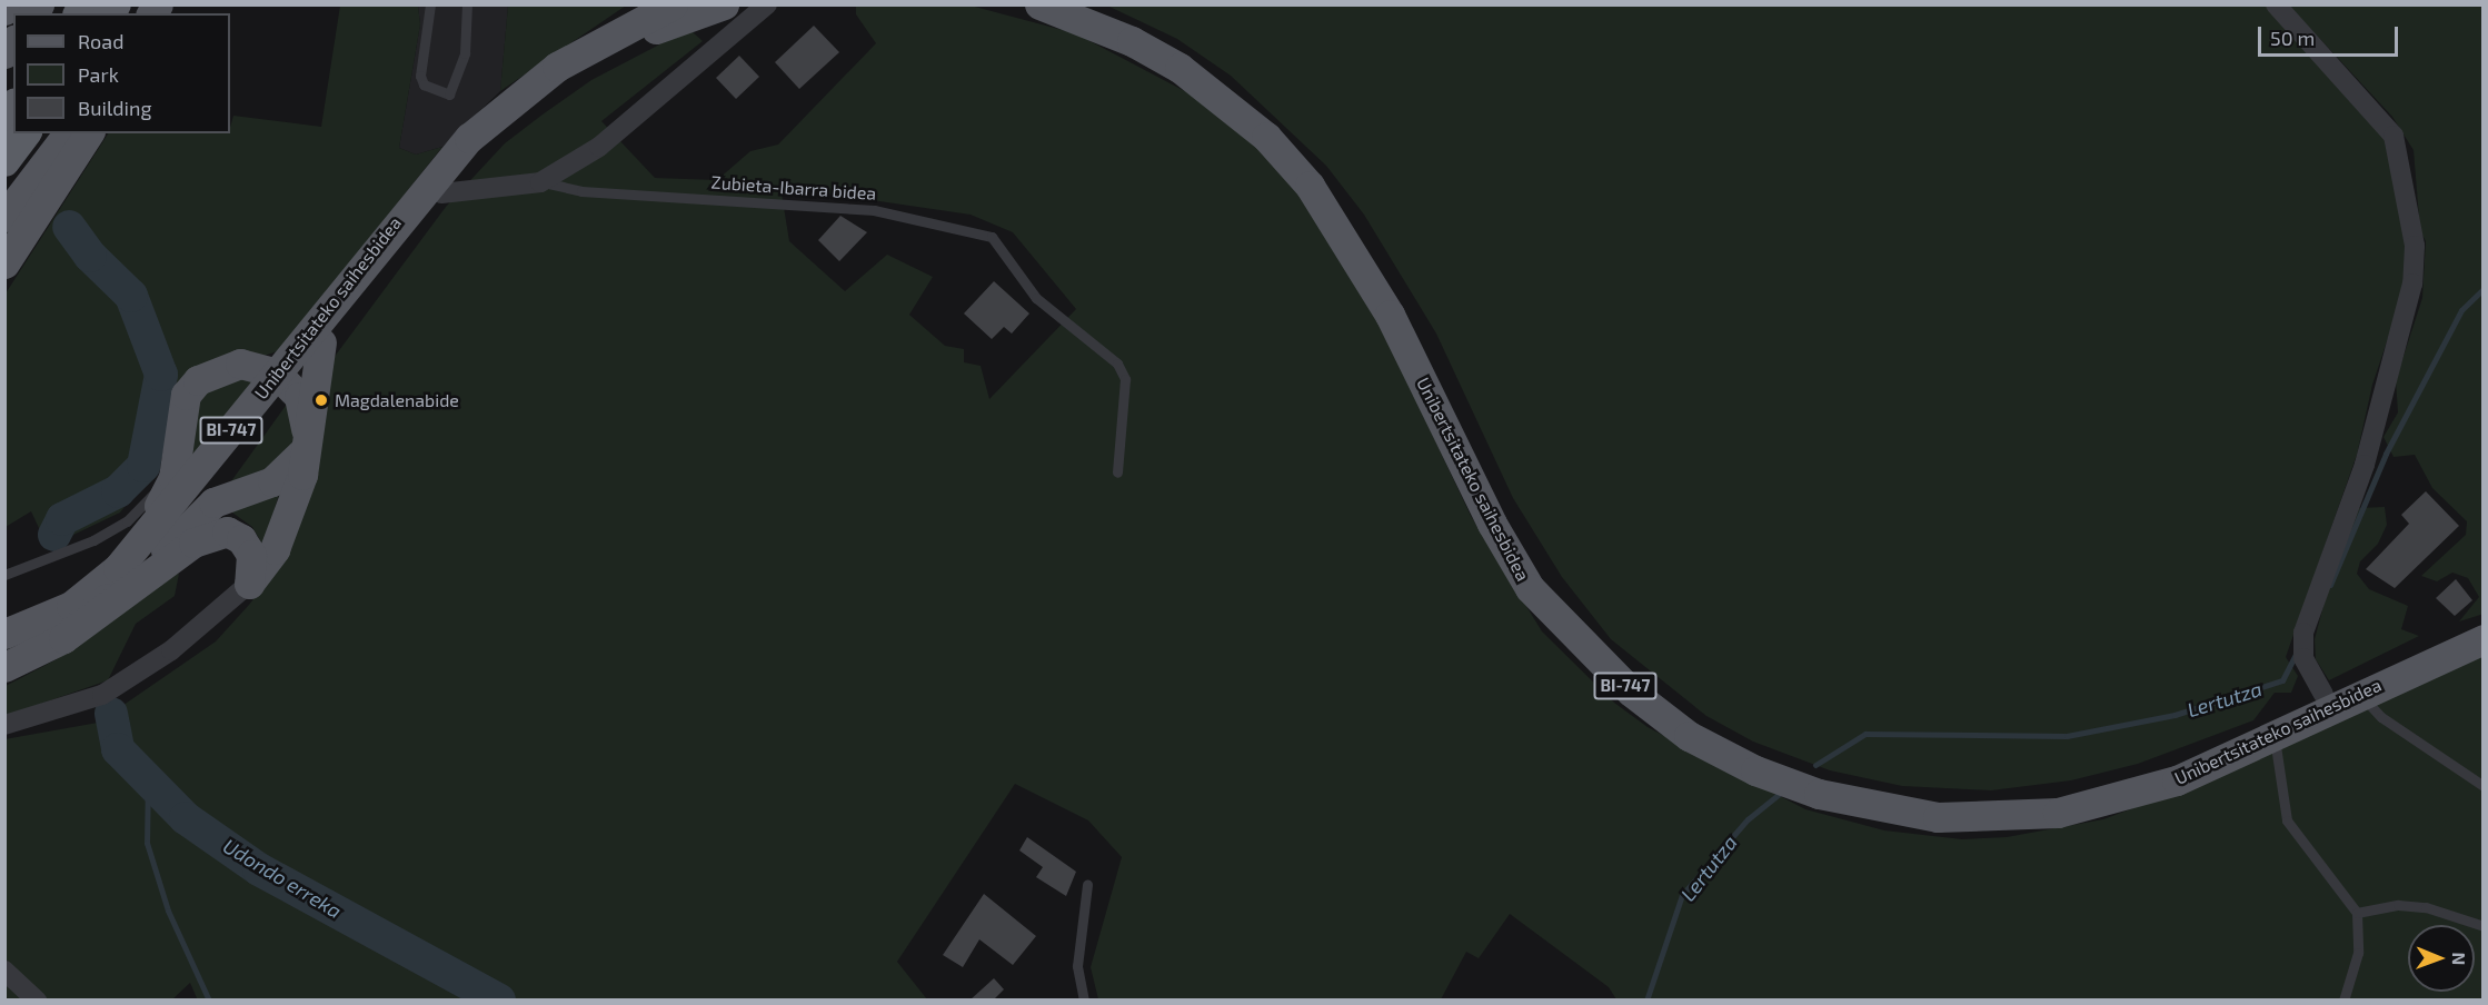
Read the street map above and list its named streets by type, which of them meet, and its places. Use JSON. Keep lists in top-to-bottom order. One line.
{"streets":{"main road":["Unibertsitateko saihesbidea","BI-747"],"lane":["Zubieta-Ibarra bidea"]},"crossings":[["Unibertsitateko saihesbidea","BI-747"]],"water":["Lertutza","Udondo erreka"],"places":["Magdalenabide"],"legend":["Road","Park","Building"],"scale_bar":"50 m","north":"right"}
